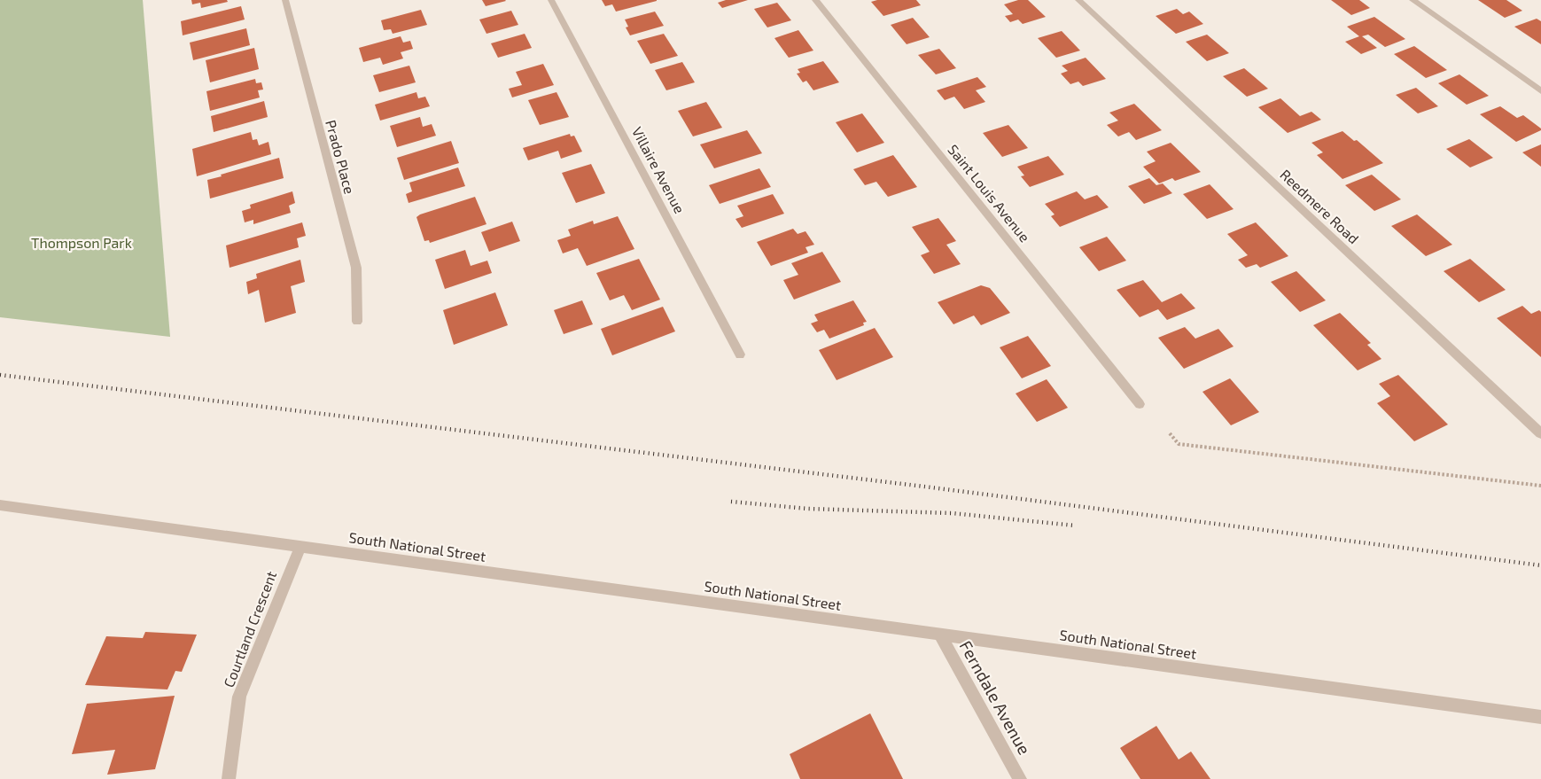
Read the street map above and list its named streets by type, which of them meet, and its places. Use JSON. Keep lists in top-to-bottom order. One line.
{"streets":{"street":["Prado Place","Villaire Avenue","Saint Louis Avenue","Reedmere Road","South National Street","Courtland Crescent","Ferndale Avenue"]},"crossings":[["South National Street","Courtland Crescent"],["South National Street","Ferndale Avenue"]],"parks":["Thompson Park"]}
